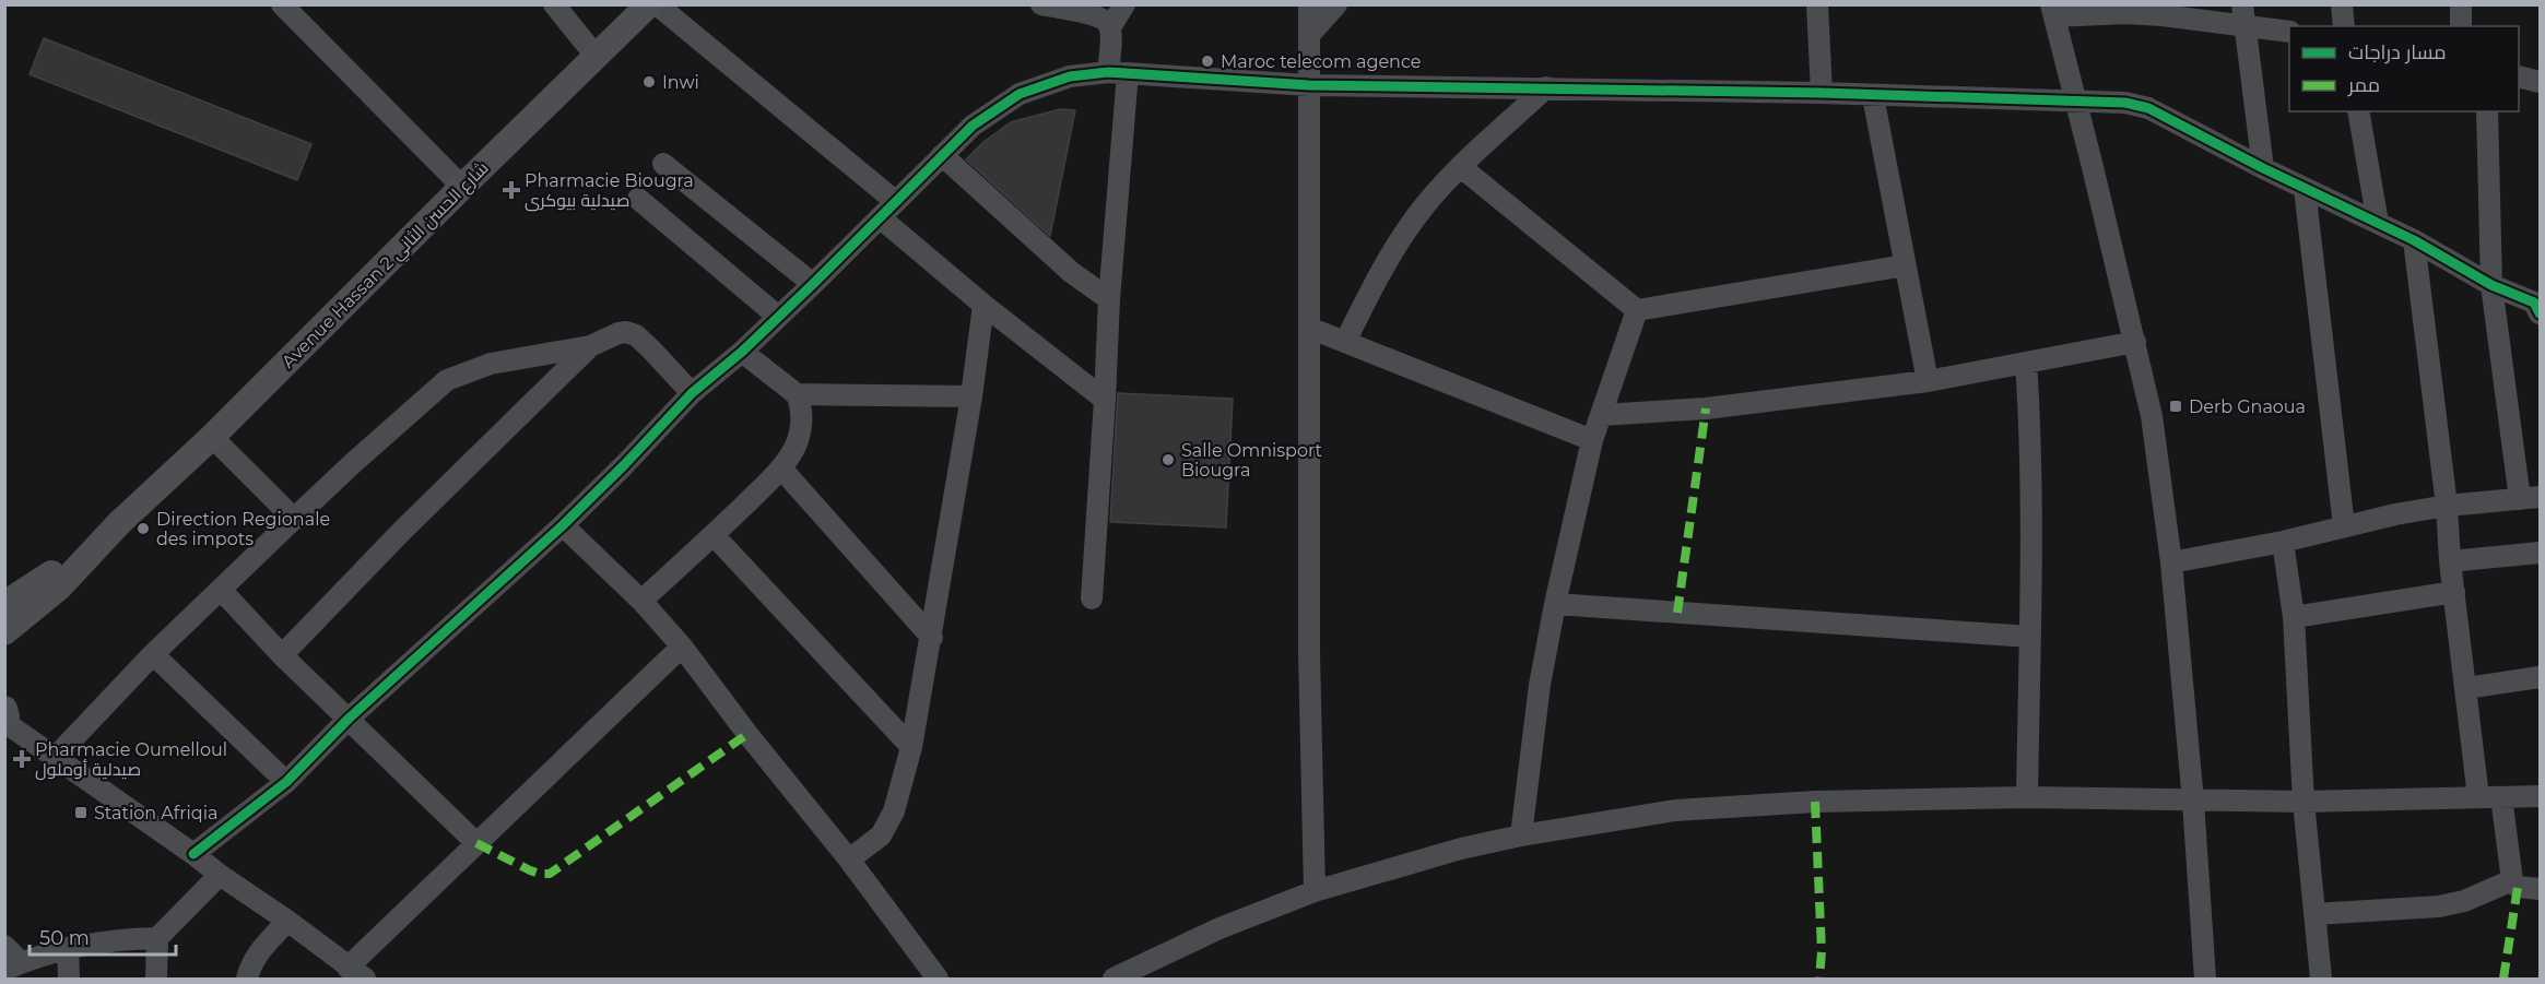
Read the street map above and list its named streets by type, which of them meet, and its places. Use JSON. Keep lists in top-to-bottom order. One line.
{"streets":{"main road":["Avenue Hassan 2 شارع الحسن الثاني"]},"places":{"other":["Maroc telecom agence","Inwi","Salle Omnisport Biougra","Direction Regionale des impots"],"health":["Pharmacie Biougra صيدلية بيوكرى","Pharmacie Oumelloul صيدلية أوملول"],"transit":["Derb Gnaoua","Station Afriqia"]},"legend":["مسار دراجات","ممر"],"scale_bar":"50 m"}
